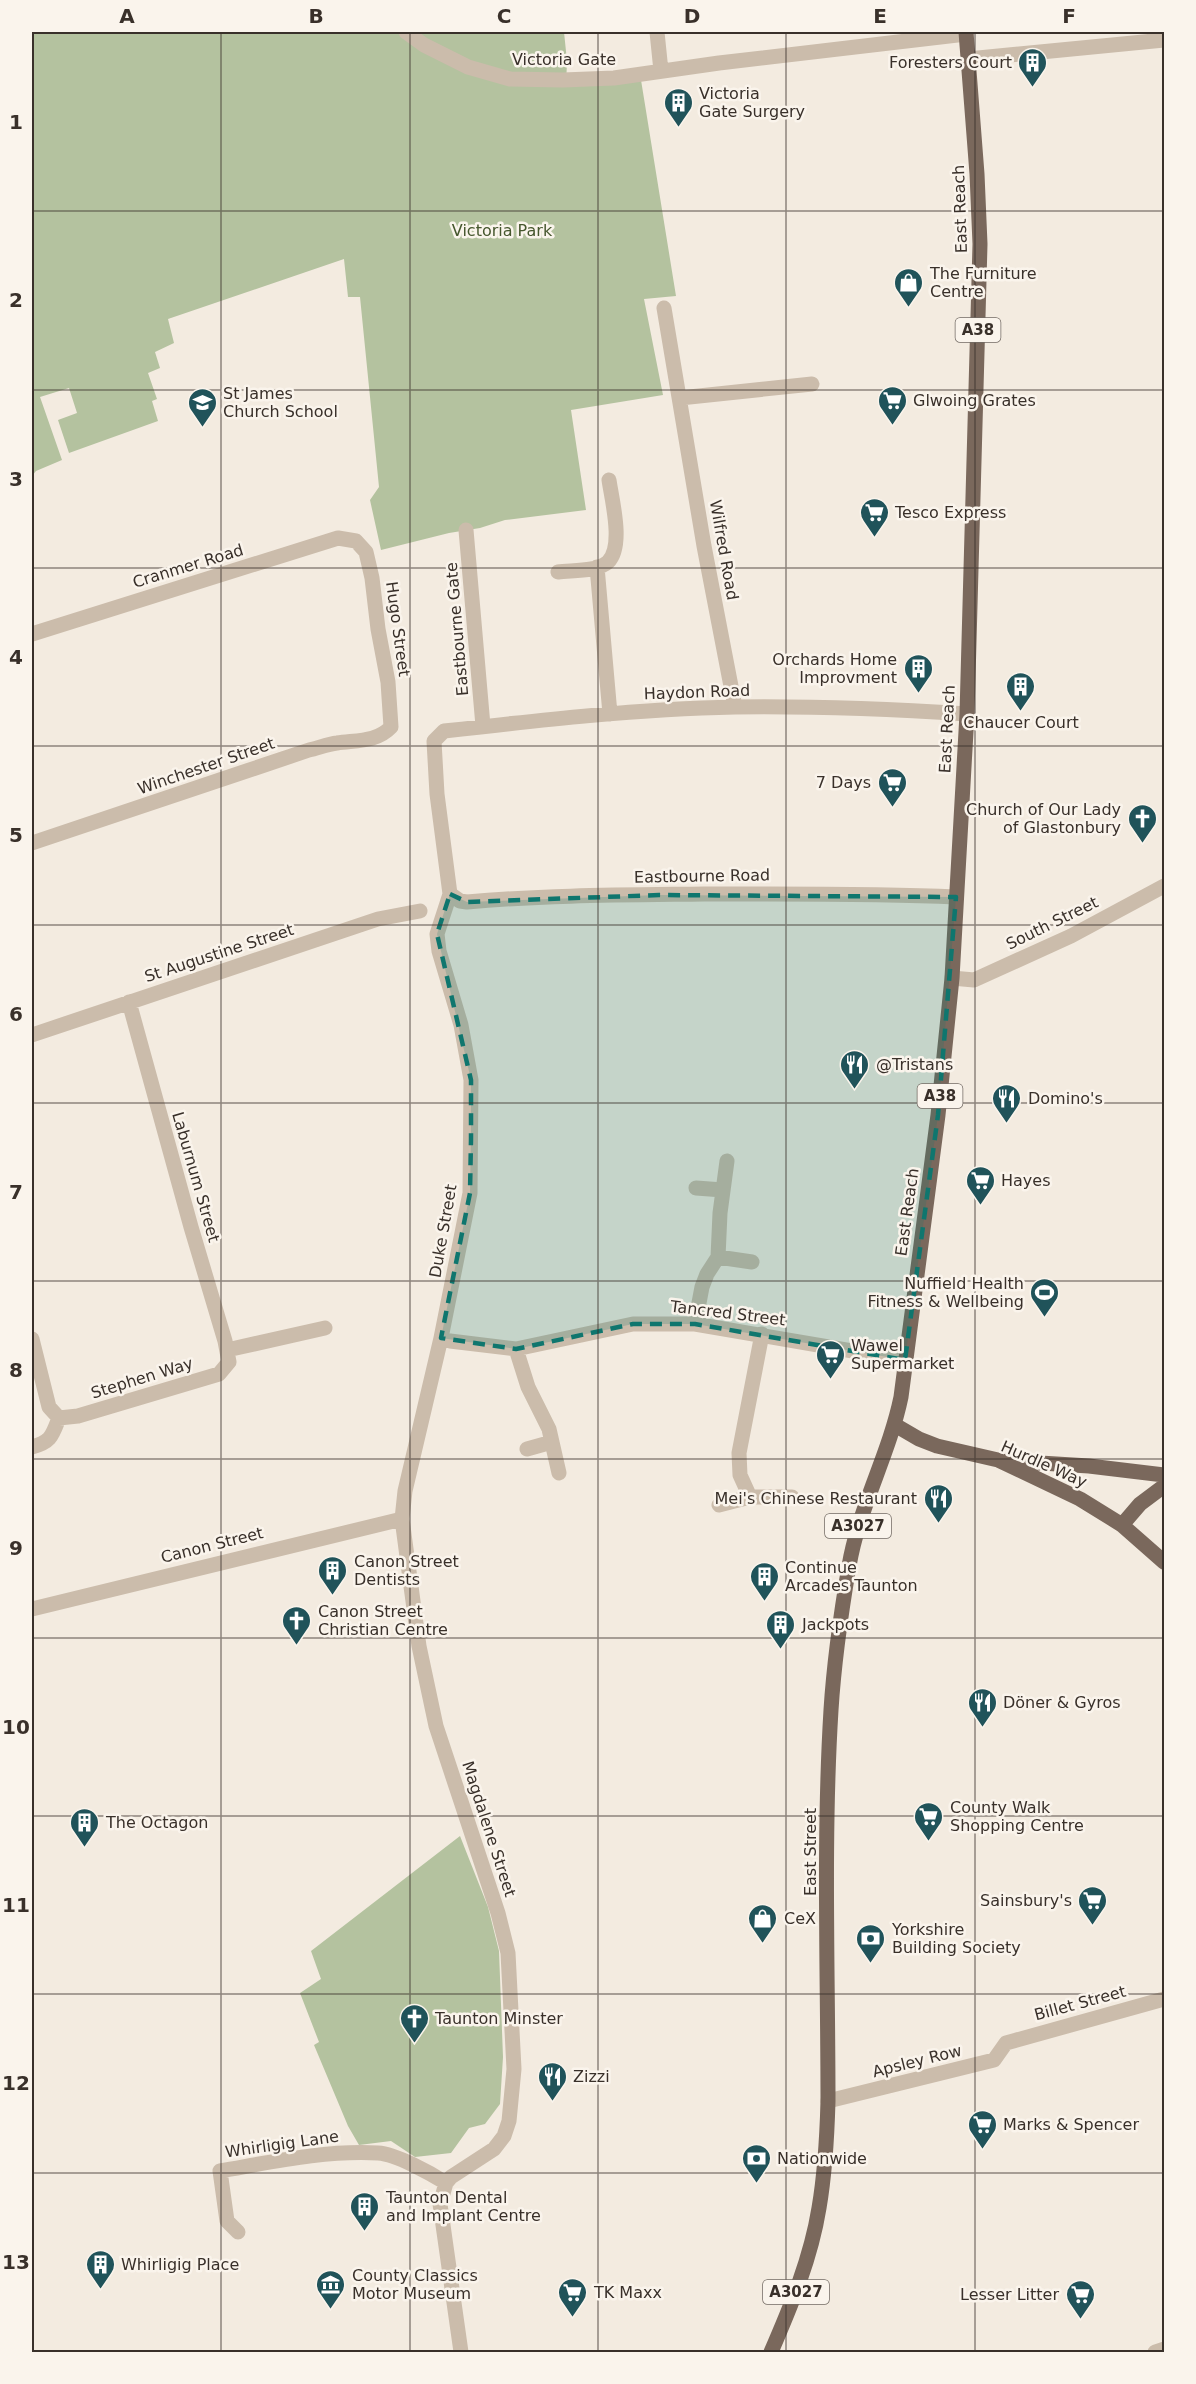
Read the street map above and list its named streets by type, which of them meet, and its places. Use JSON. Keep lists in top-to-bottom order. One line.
{"streets":{"main road":["East Reach","A38","Hurdle Way","A3027","East Street"],"street":["Victoria Gate","Wilfred Road","Cranmer Road","Hugo Street","Eastbourne Gate","Haydon Road","Winchester Street","Eastbourne Road","South Street","St Augustine Street","Laburnum Street","Duke Street","Tancred Street","Stephen Way","Canon Street","Magdalene Street","Billet Street","Apsley Row","Whirligig Lane"]},"crossings":[["Victoria Gate","East Reach"],["East Reach","Haydon Road"],["East Reach","Eastbourne Road"],["East Reach","South Street"],["East Reach","Tancred Street"],["East Reach","Hurdle Way"],["East Reach","East Street"],["Wilfred Road","Haydon Road"],["Cranmer Road","Hugo Street"],["Hugo Street","Winchester Street"],["Eastbourne Gate","Haydon Road"],["Haydon Road","Eastbourne Road"],["Haydon Road","Duke Street"],["Eastbourne Road","Duke Street"],["St Augustine Street","Laburnum Street"],["Laburnum Street","Stephen Way"],["Duke Street","Tancred Street"],["Duke Street","Canon Street"],["Duke Street","Magdalene Street"],["Hurdle Way","East Street"],["Canon Street","Magdalene Street"],["Magdalene Street","Whirligig Lane"],["East Street","Apsley Row"],["Billet Street","Apsley Row"]],"parks":["Victoria Park"],"places":{"building":["Foresters Court","Victoria Gate Surgery","Orchards Home Improvment","Chaucer Court","Canon Street Dentists","Continue Arcades Taunton","Jackpots","The Octagon","Taunton Dental and Implant Centre","Whirligig Place"],"shop":["The Furniture Centre","CeX"],"supermarket":["Glwoing Grates","Tesco Express","7 Days","Hayes","Wawel Supermarket","County Walk Shopping Centre","Sainsbury's","Marks & Spencer","TK Maxx","Lesser Litter"],"school or university":["St James Church School"],"church":["Church of Our Lady of Glastonbury","Canon Street Christian Centre","Taunton Minster"],"restaurant":["@Tristans","Domino's","Mei's Chinese Restaurant","Döner & Gyros","Zizzi"],"sports":["Nuffield Health Fitness & Wellbeing"],"bank":["Yorkshire Building Society","Nationwide"],"museum":["County Classics Motor Museum"]},"grid":{"columns":["A","B","C","D","E","F"],"rows":["1","2","3","4","5","6","7","8","9","10","11","12","13"]}}
